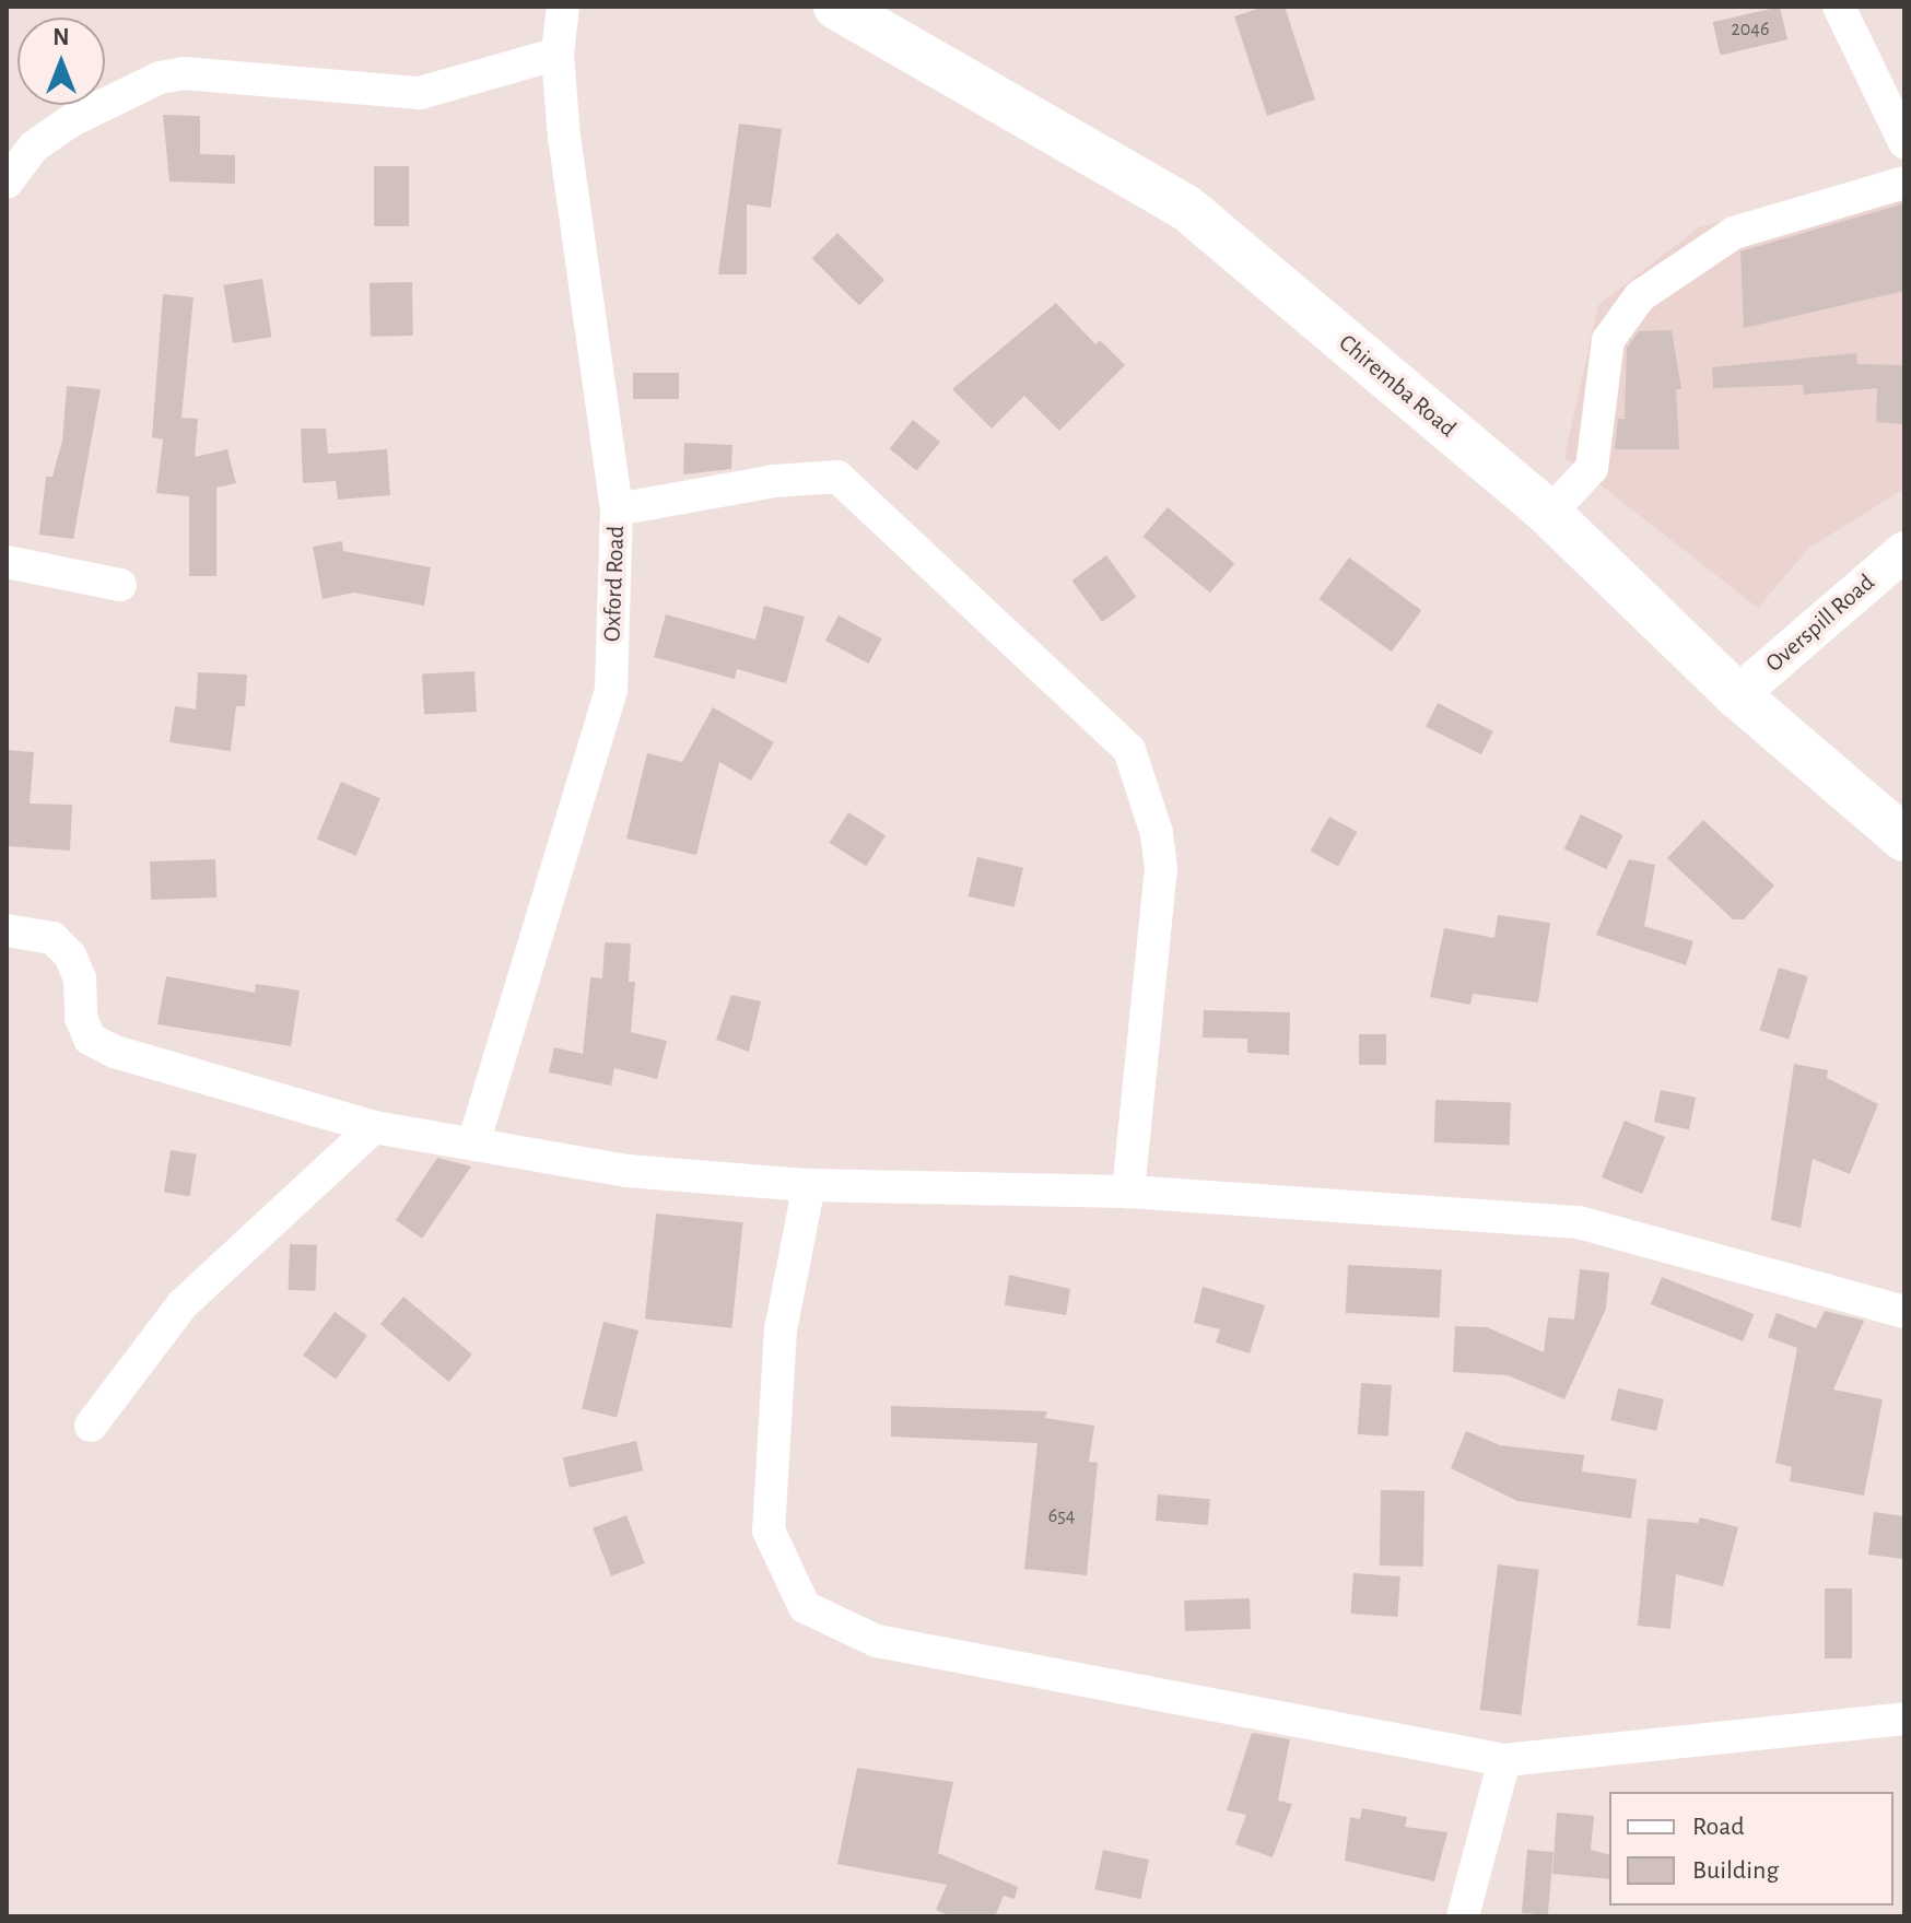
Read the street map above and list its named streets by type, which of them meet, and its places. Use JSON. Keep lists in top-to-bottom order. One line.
{"streets":{"main road":["Chiremba Road"],"street":["Oxford Road","Overspill Road"]},"crossings":[["Chiremba Road","Overspill Road"]],"house_numbers":["2046","654"],"legend":["Road","Building"],"north":"top"}
